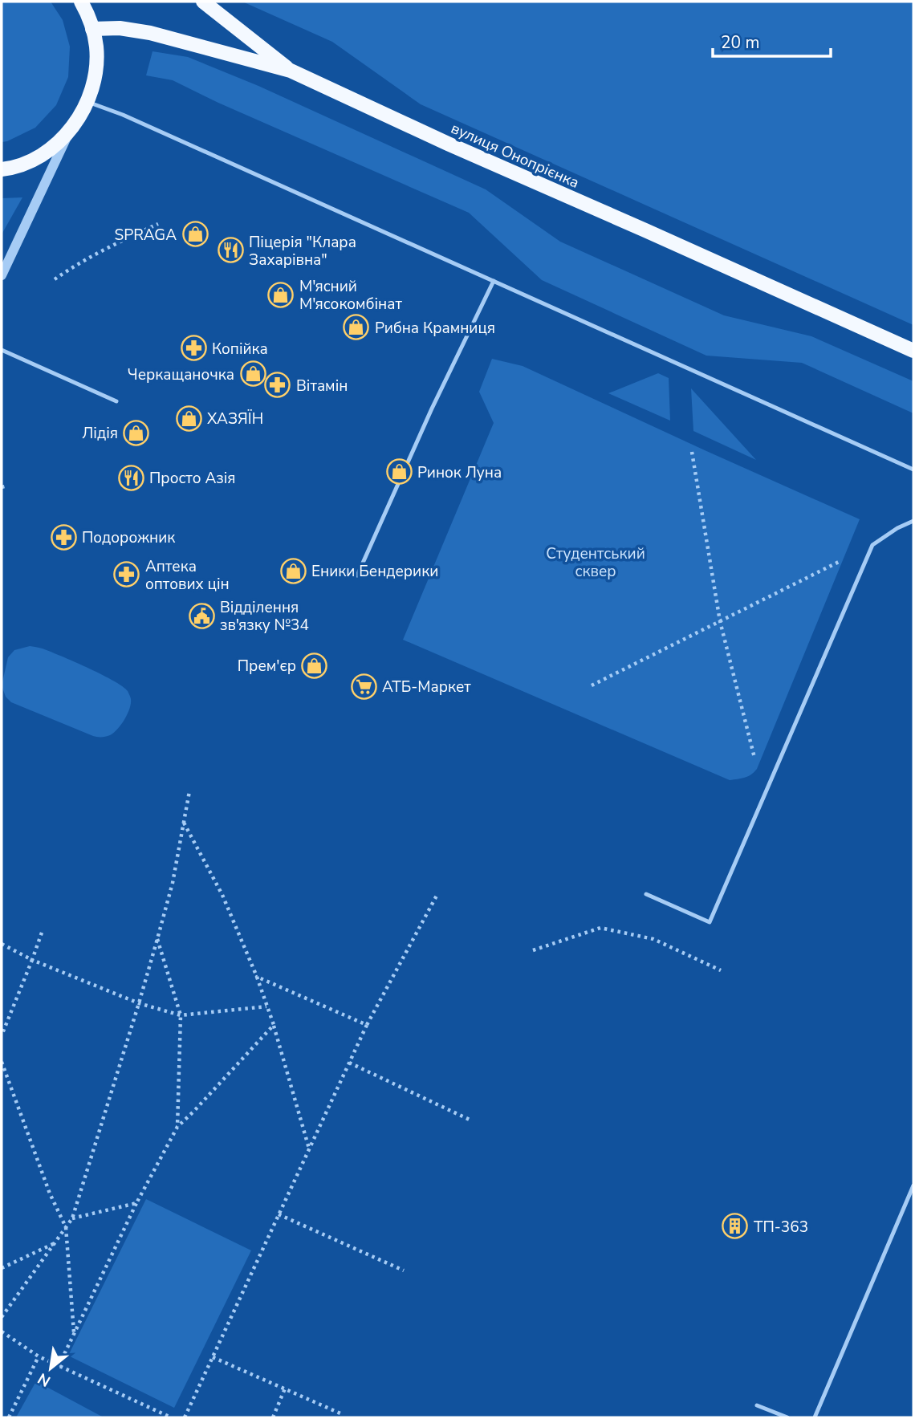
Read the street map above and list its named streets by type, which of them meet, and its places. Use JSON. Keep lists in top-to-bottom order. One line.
{"streets":{"main road":["вулиця Онопрієнка"]},"parks":["Студентський сквер"],"places":{"shop":["SPRAGA","М'ясний М'ясокомбінат","Рибна Крамниця","Черкащаночка","ХАЗЯЇН","Лідія","Ринок Луна","Еники Бендерики","Прем'єр"],"restaurant":["Піцерія \"Клара Захарівна\"","Просто Азія"],"pharmacy":["Копійка","Вітамін","Подорожник","Аптека оптових цін"],"public building":["Відділення зв'язку №34"],"supermarket":["АТБ-Маркет"],"building":["ТП-363"]},"scale_bar":"20 m","north":"bottom left"}
